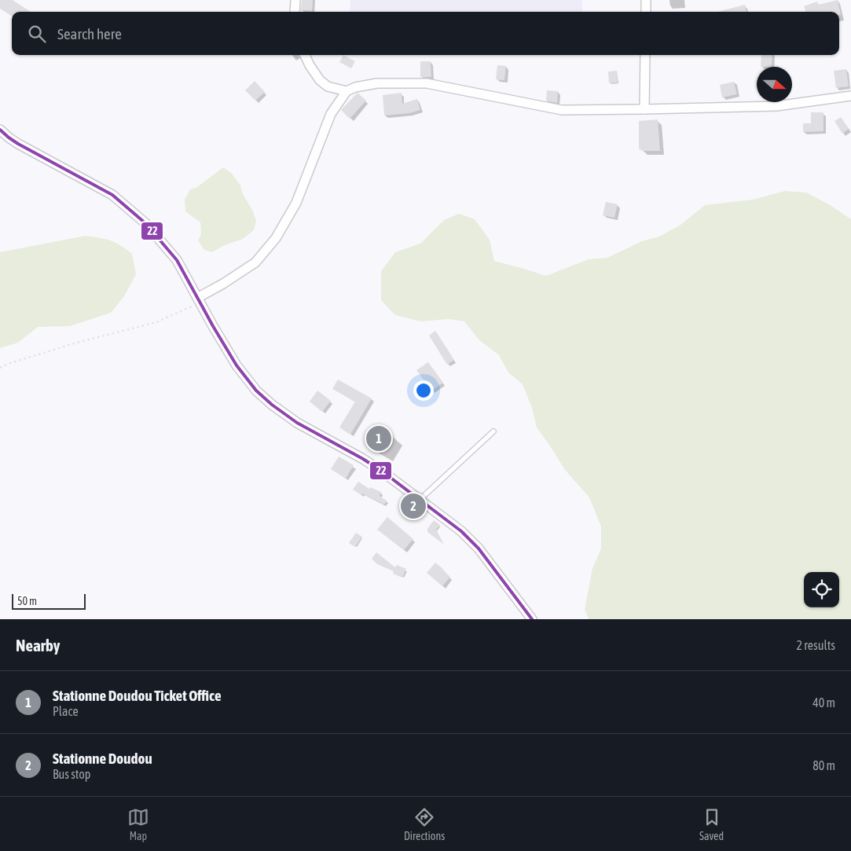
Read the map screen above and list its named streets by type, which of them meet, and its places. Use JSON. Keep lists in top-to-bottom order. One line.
{"lines":["transit line 22"],"scale_bar":"50 m","north":"right","page":{"search":"Search here","pins":["1","2"],"scale":"50 m","heading":["Nearby","2 results"],"list":[{"mark":"1","name":"Stationne Doudou Ticket Office","note":"Place","value":"40 m"},{"mark":"2","name":"Stationne Doudou","note":"Bus stop","value":"80 m"}],"nav":["Map","Directions","Saved"]}}
